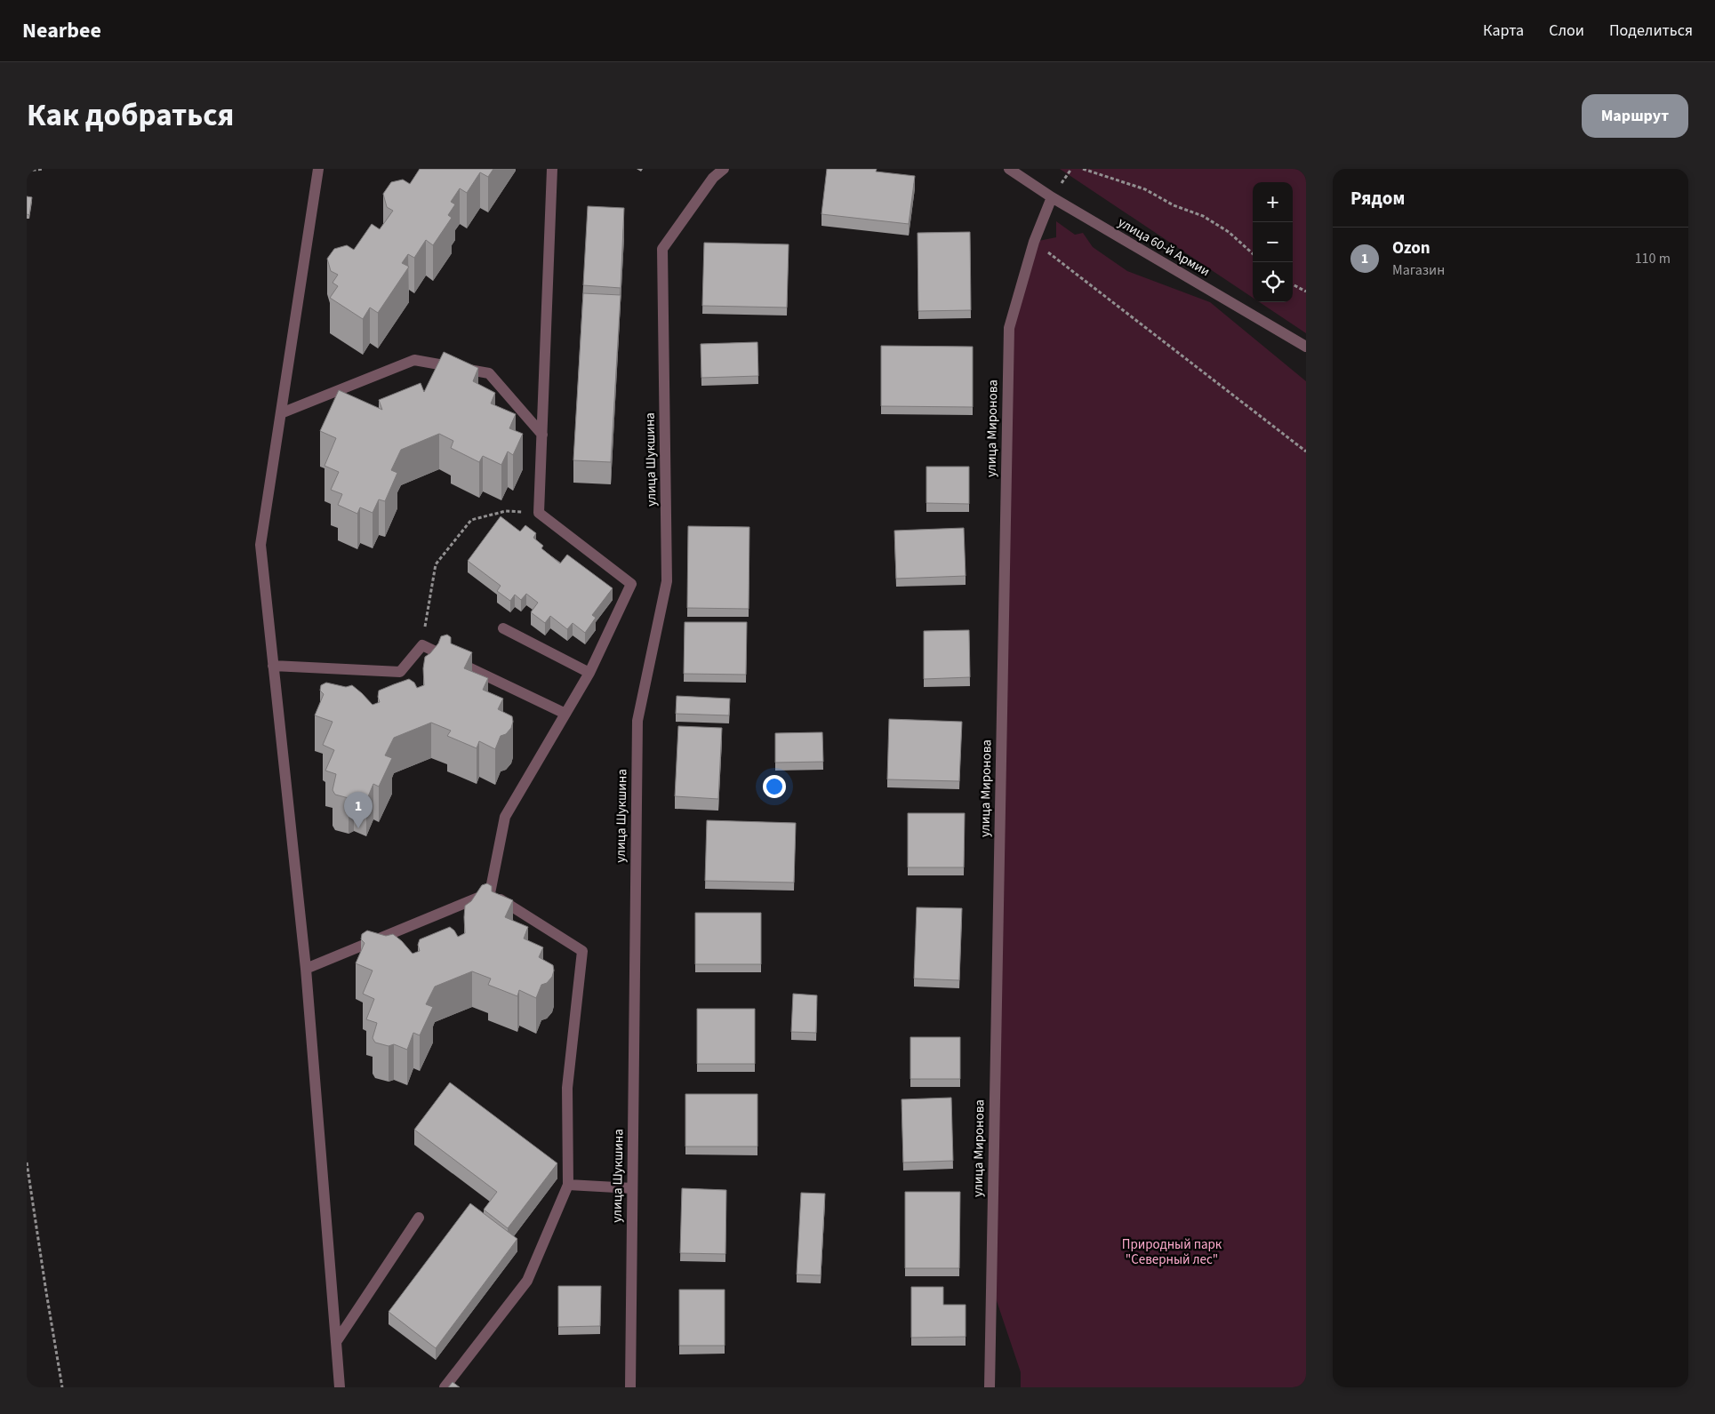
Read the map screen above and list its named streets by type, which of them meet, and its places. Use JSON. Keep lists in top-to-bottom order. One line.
{"streets":{"street":["улица 60-й Армии","улица Миронова","улица Шукшина"]},"crossings":[["улица 60-й Армии","улица Миронова"]],"parks":["Природный парк \"Северный лес\""],"page":{"header":"Nearbee","nav":["Карта","Слои","Поделиться"],"title":"Как добраться","buttons":"Маршрут","heading":"Рядом","map_buttons":["+","−"],"list":[{"mark":"1","name":"Ozon","note":"Магазин","value":"110 m"}],"pins":"1"}}
